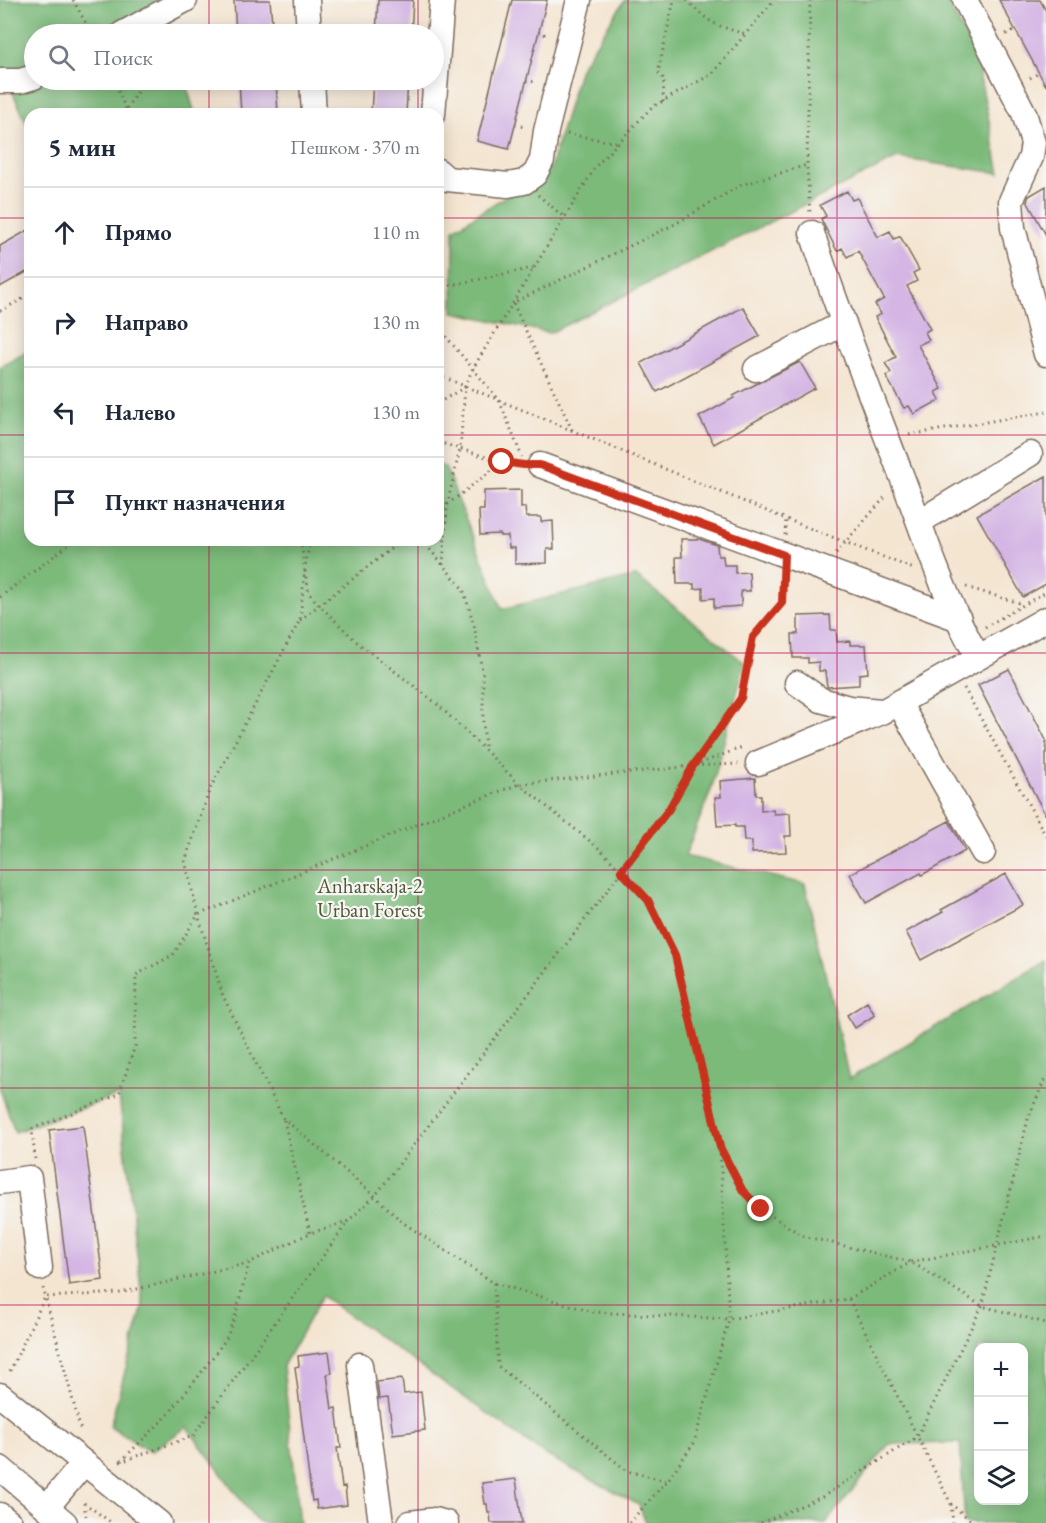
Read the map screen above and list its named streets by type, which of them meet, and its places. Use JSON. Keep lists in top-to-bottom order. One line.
{"parks":["Anharskaja-2 Urban Forest"],"page":{"search":"Поиск","heading":["5 мин","Пешком · 370 m"],"list":[["Прямо","110 m"],["Направо","130 m"],["Налево","130 m"],"Пункт назначения"],"map_buttons":["+","−"]}}
